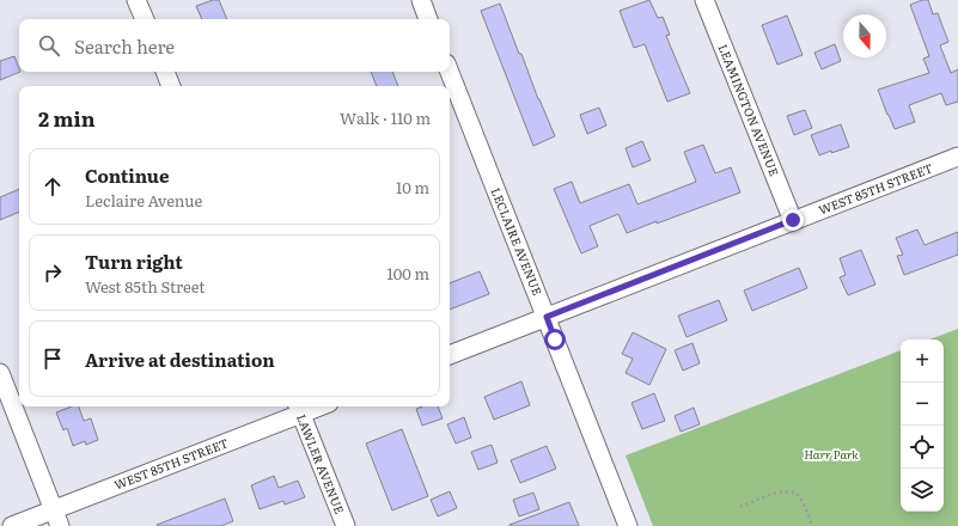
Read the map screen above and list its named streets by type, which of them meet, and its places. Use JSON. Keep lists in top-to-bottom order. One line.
{"streets":{"street":["LEAMINGTON AVENUE","WEST 85TH STREET","LECLAIRE AVENUE","LAWLER AVENUE"]},"crossings":[["LEAMINGTON AVENUE","WEST 85TH STREET"],["WEST 85TH STREET","LECLAIRE AVENUE"],["WEST 85TH STREET","LAWLER AVENUE"]],"parks":["Harr Park"],"north":"bottom","page":{"search":"Search here","heading":["2 min","Walk · 110 m"],"list":[["Continue","Leclaire Avenue","10 m"],["Turn right","West 85th Street","100 m"],"Arrive at destination"],"map_buttons":["+","−"]}}
